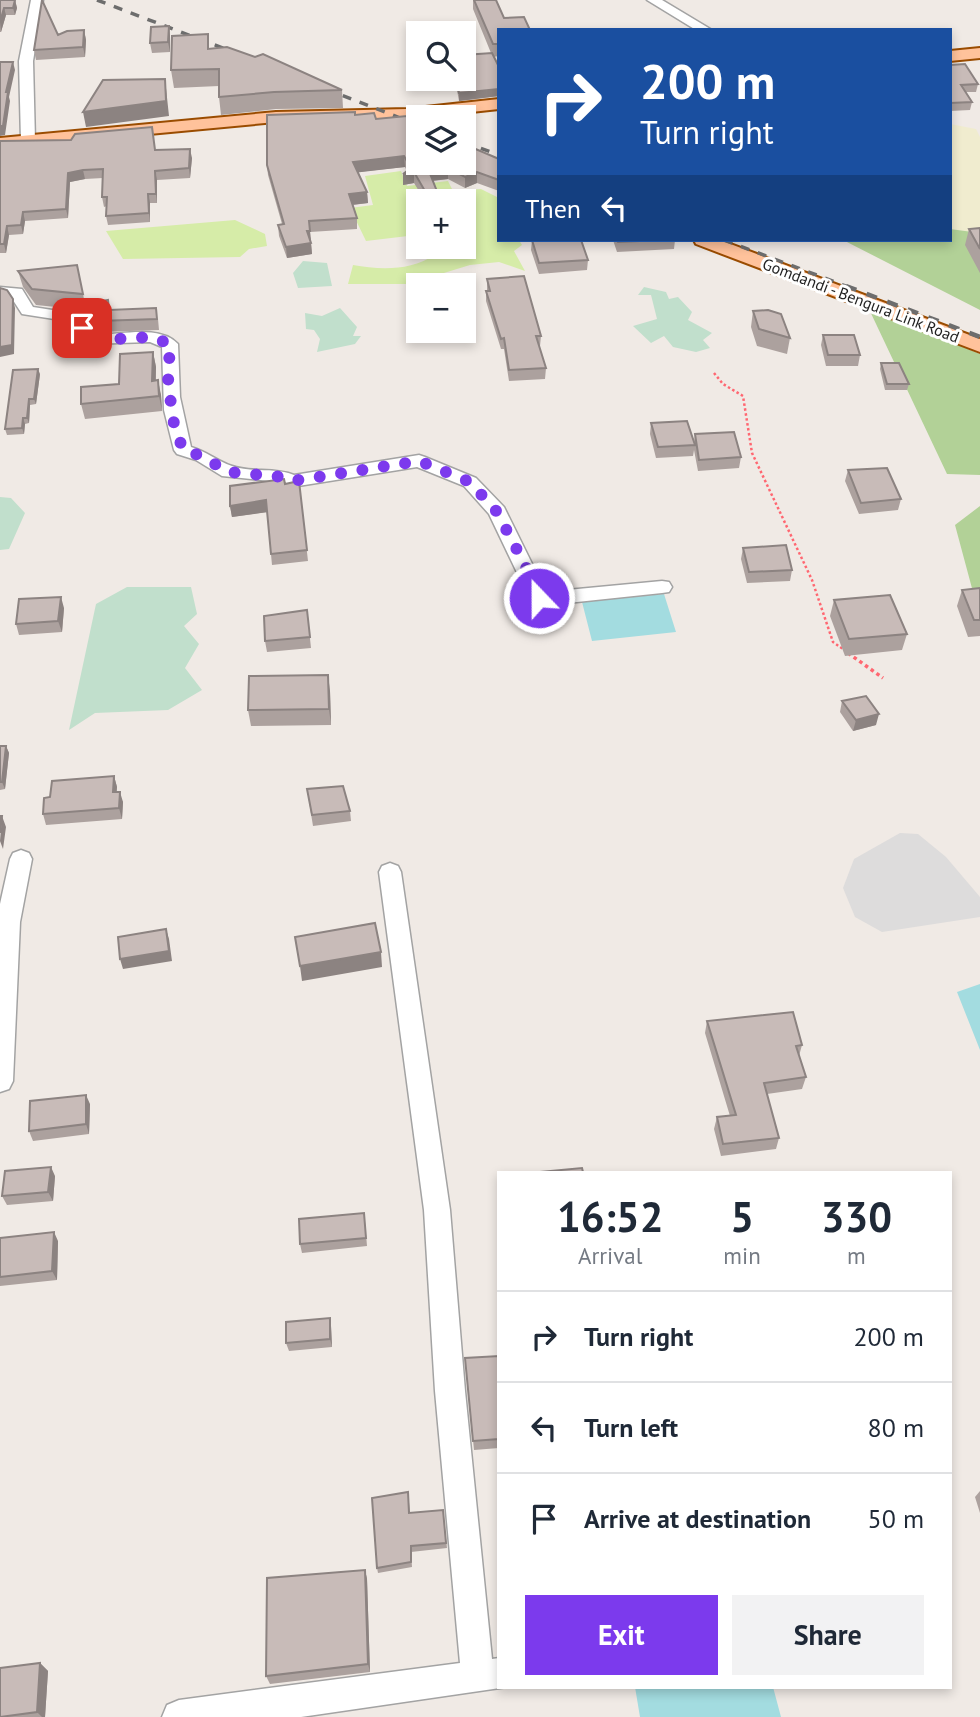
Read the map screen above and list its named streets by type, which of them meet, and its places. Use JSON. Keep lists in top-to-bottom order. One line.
{"streets":{"main road":["Gomdandi - Bengura Link Road"]},"page":{"map_buttons":["+","−"],"turn":["200 m","Turn right"],"then":"Then","eta":["16:52","Arrival","5","min","330","m"],"list":[{"name":"Turn right","value":"200 m"},{"name":"Turn left","value":"80 m"},{"name":"Arrive at destination","value":"50 m"}],"buttons":["Exit","Share"]}}
